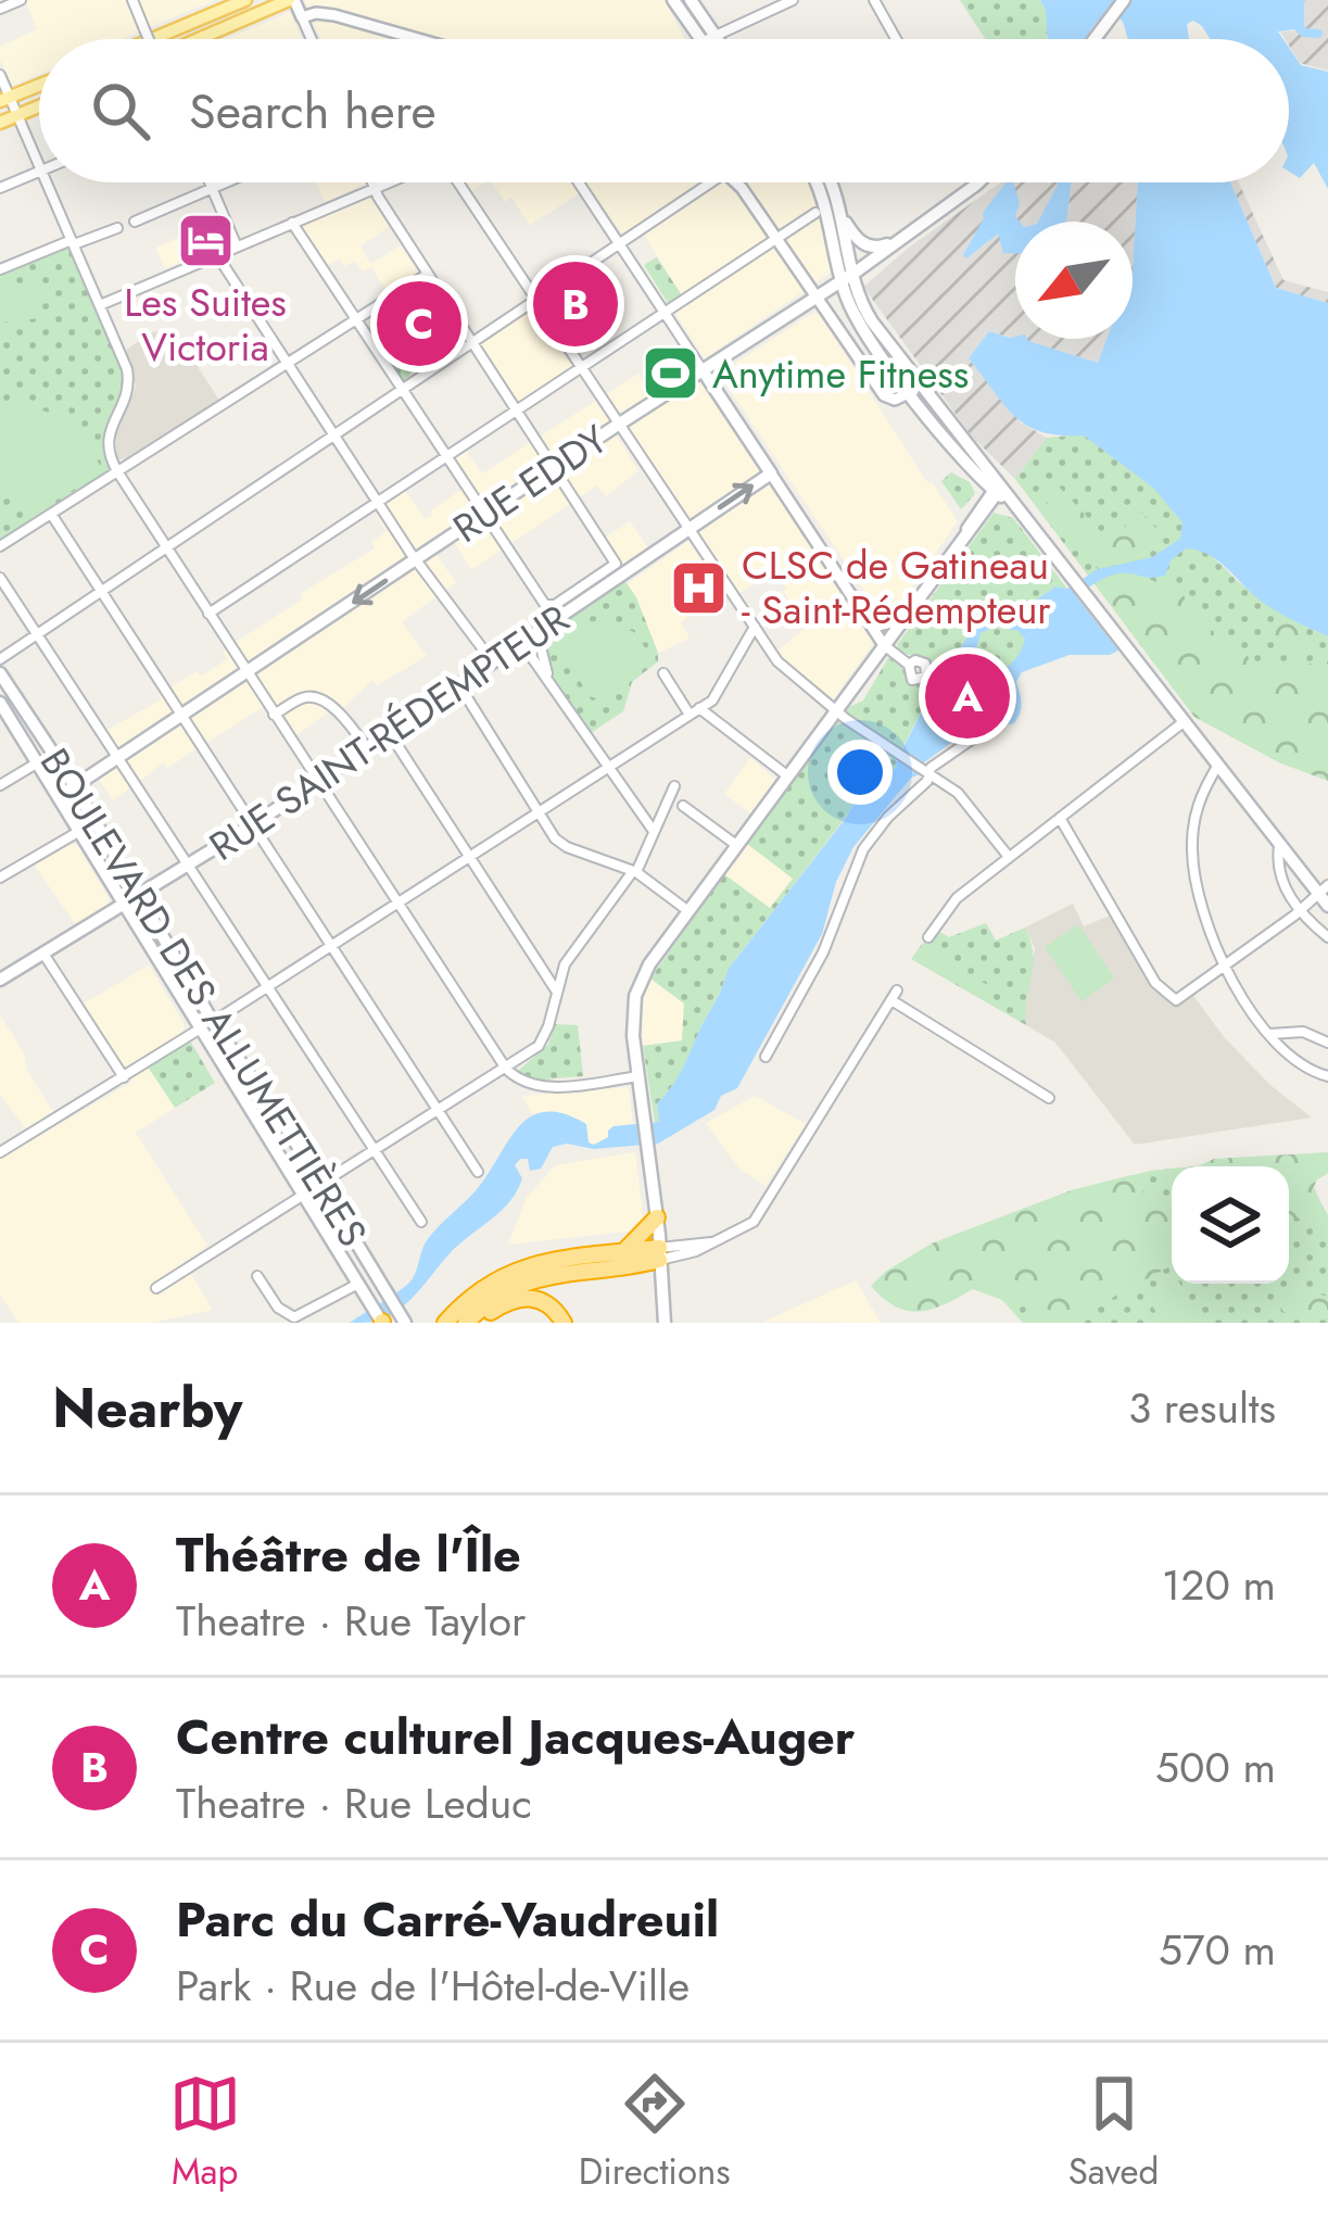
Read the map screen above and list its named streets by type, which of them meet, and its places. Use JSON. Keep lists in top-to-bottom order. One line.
{"streets":{"main road":["RUE EDDY","RUE SAINT-RÉDEMPTEUR","BOULEVARD DES ALLUMETTIÈRES"]},"crossings":[["RUE EDDY","BOULEVARD DES ALLUMETTIÈRES"],["RUE SAINT-RÉDEMPTEUR","BOULEVARD DES ALLUMETTIÈRES"]],"places":{"hotel":["Les Suites Victoria"],"sports":["Anytime Fitness"],"hospital":["CLSC de Gatineau - Saint-Rédempteur"]},"north":"bottom left","page":{"search":"Search here","pins":["B","C","A"],"heading":["Nearby","3 results"],"list":[{"mark":"A","name":"Théâtre de l'Île","note":"Theatre · Rue Taylor","value":"120 m"},{"mark":"B","name":"Centre culturel Jacques-Auger","note":"Theatre · Rue Leduc","value":"500 m"},{"mark":"C","name":"Parc du Carré-Vaudreuil","note":"Park · Rue de l'Hôtel-de-Ville","value":"570 m"}],"nav":["Map","Directions","Saved"]}}
